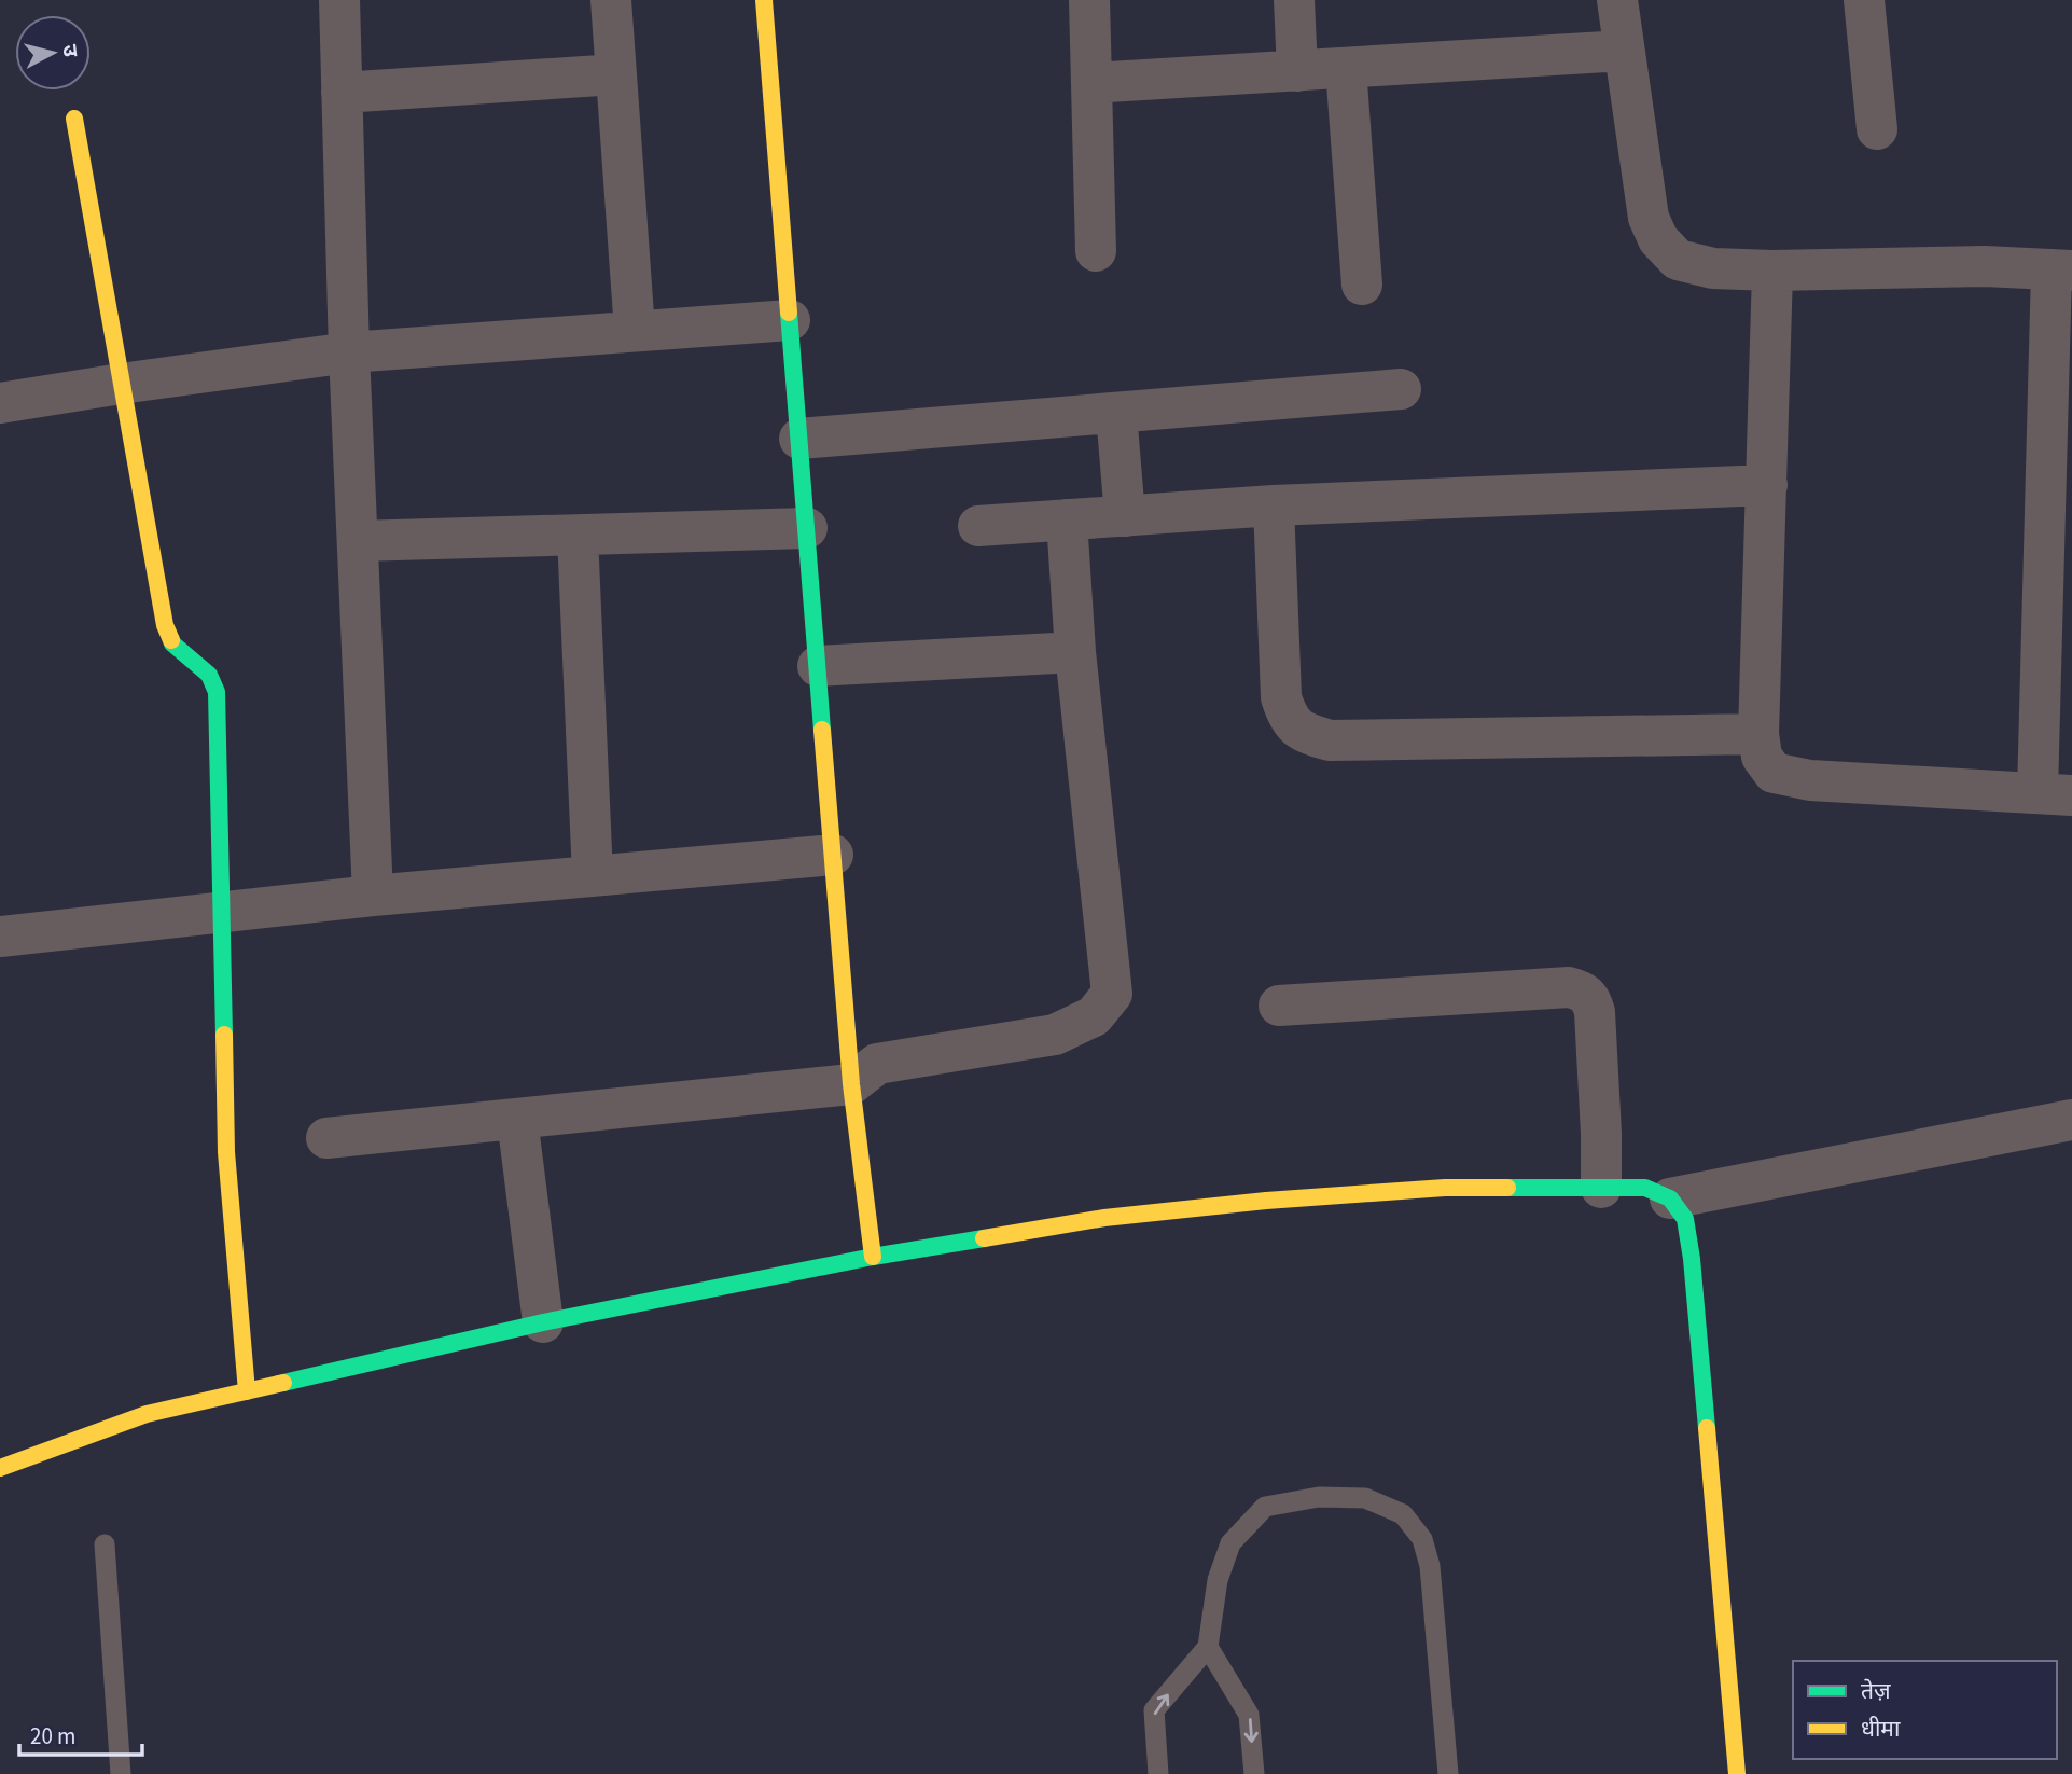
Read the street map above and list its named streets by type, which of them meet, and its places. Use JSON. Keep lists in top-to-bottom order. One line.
{"legend":["तेज़","धीमा"],"scale_bar":"20 m","north":"right"}
